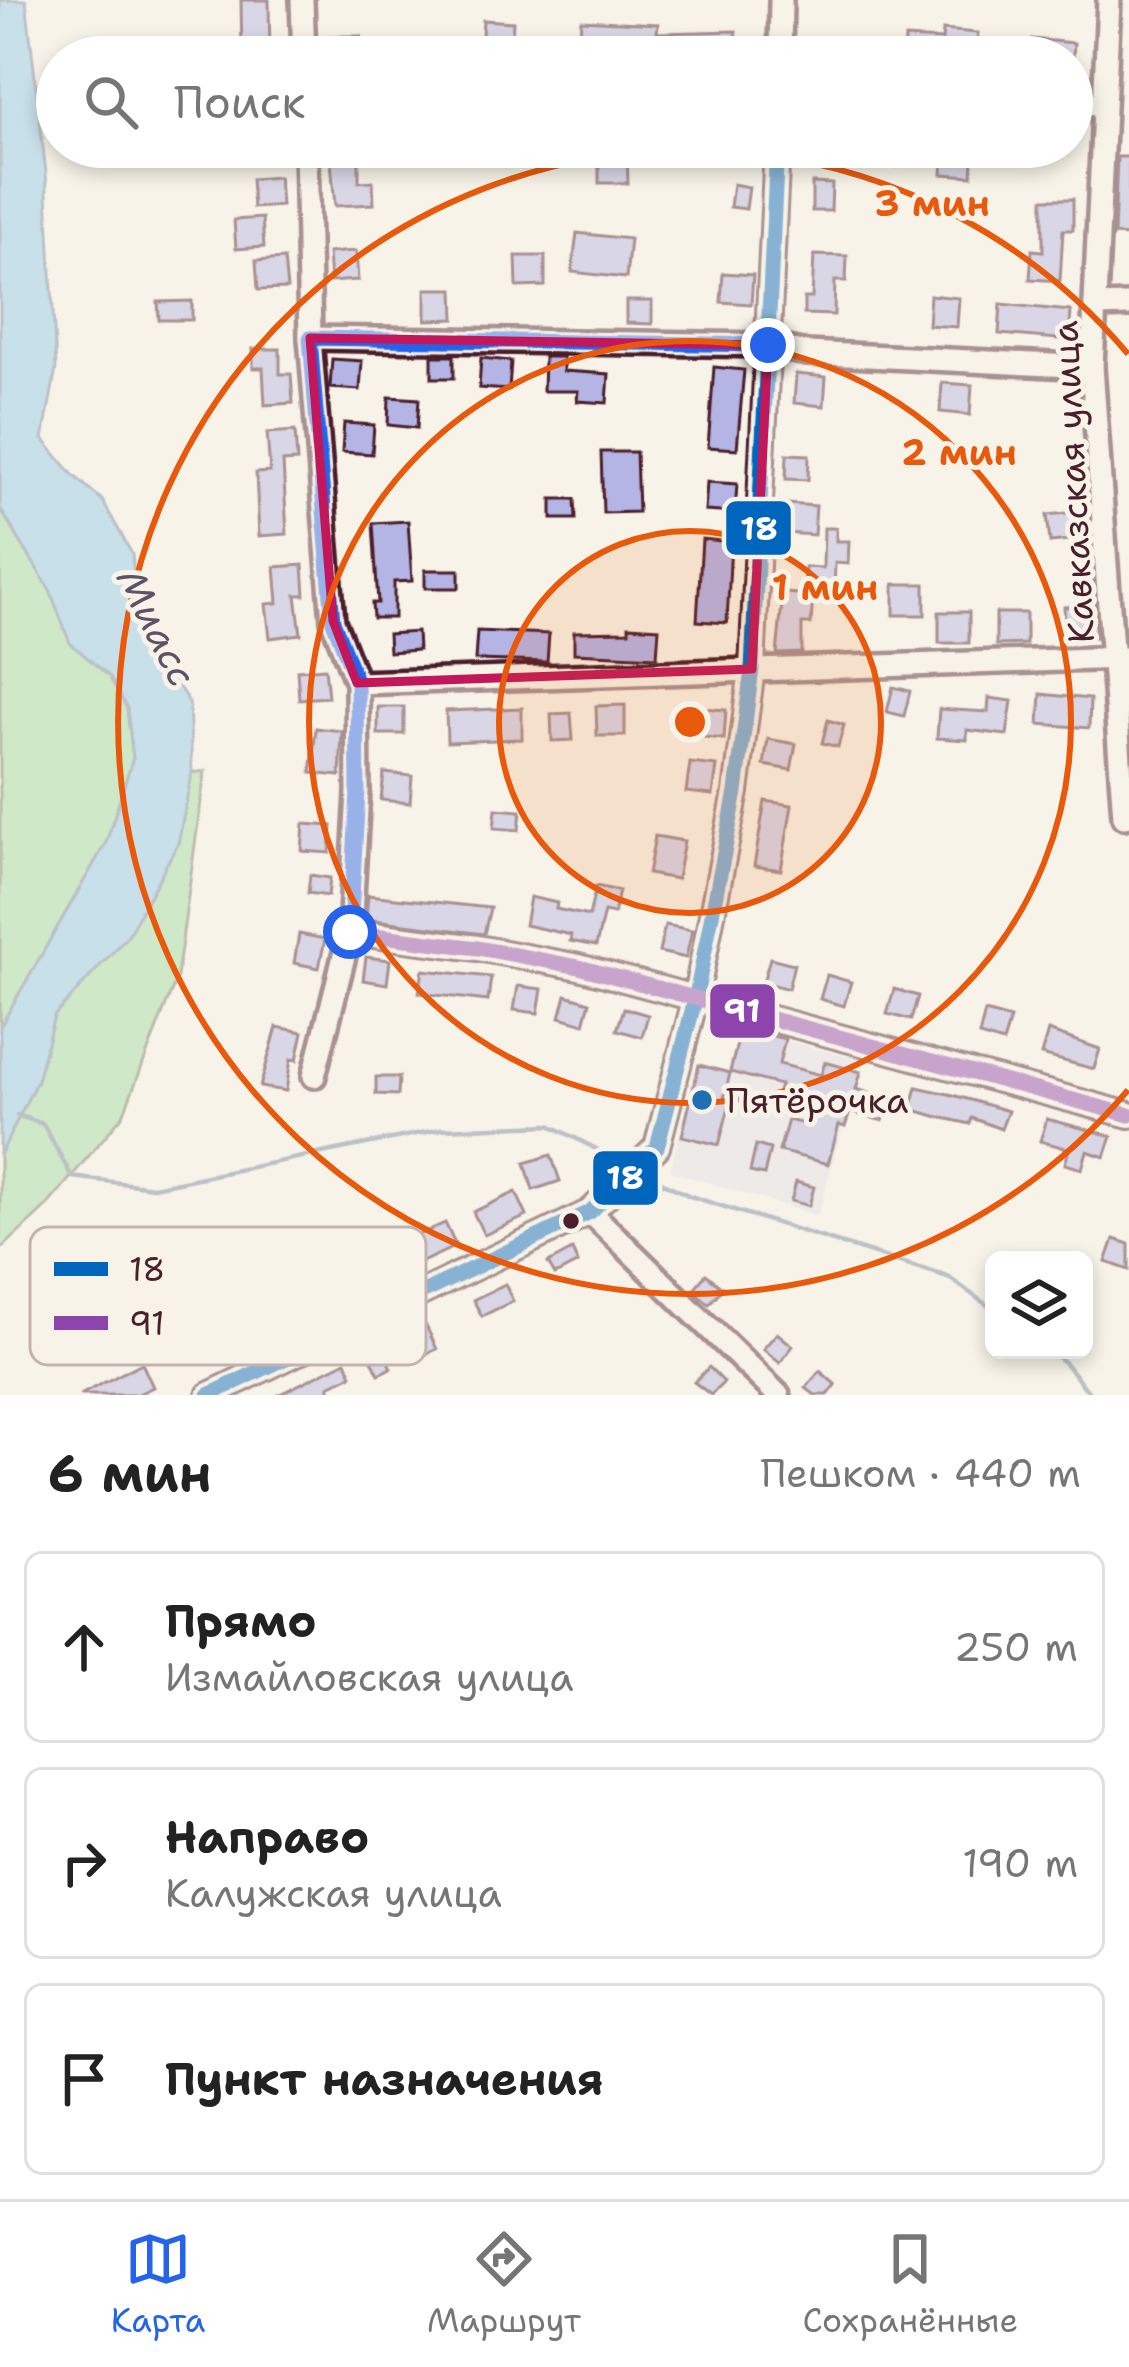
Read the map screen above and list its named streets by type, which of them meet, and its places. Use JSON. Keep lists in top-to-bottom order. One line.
{"streets":{"street":["Кавказская улица"]},"water":["Миасс"],"places":["Пятёрочка"],"lines":["transit line 18","transit line 91"],"legend":["18","91"],"page":{"search":"Поиск","heading":["6 мин","Пешком · 440 m"],"list":[["Прямо","Измайловская улица","250 m"],["Направо","Калужская улица","190 m"],"Пункт назначения"],"nav":["Карта","Маршрут","Сохранённые"]},"rings":["3 мин","2 мин","1 мин"]}
